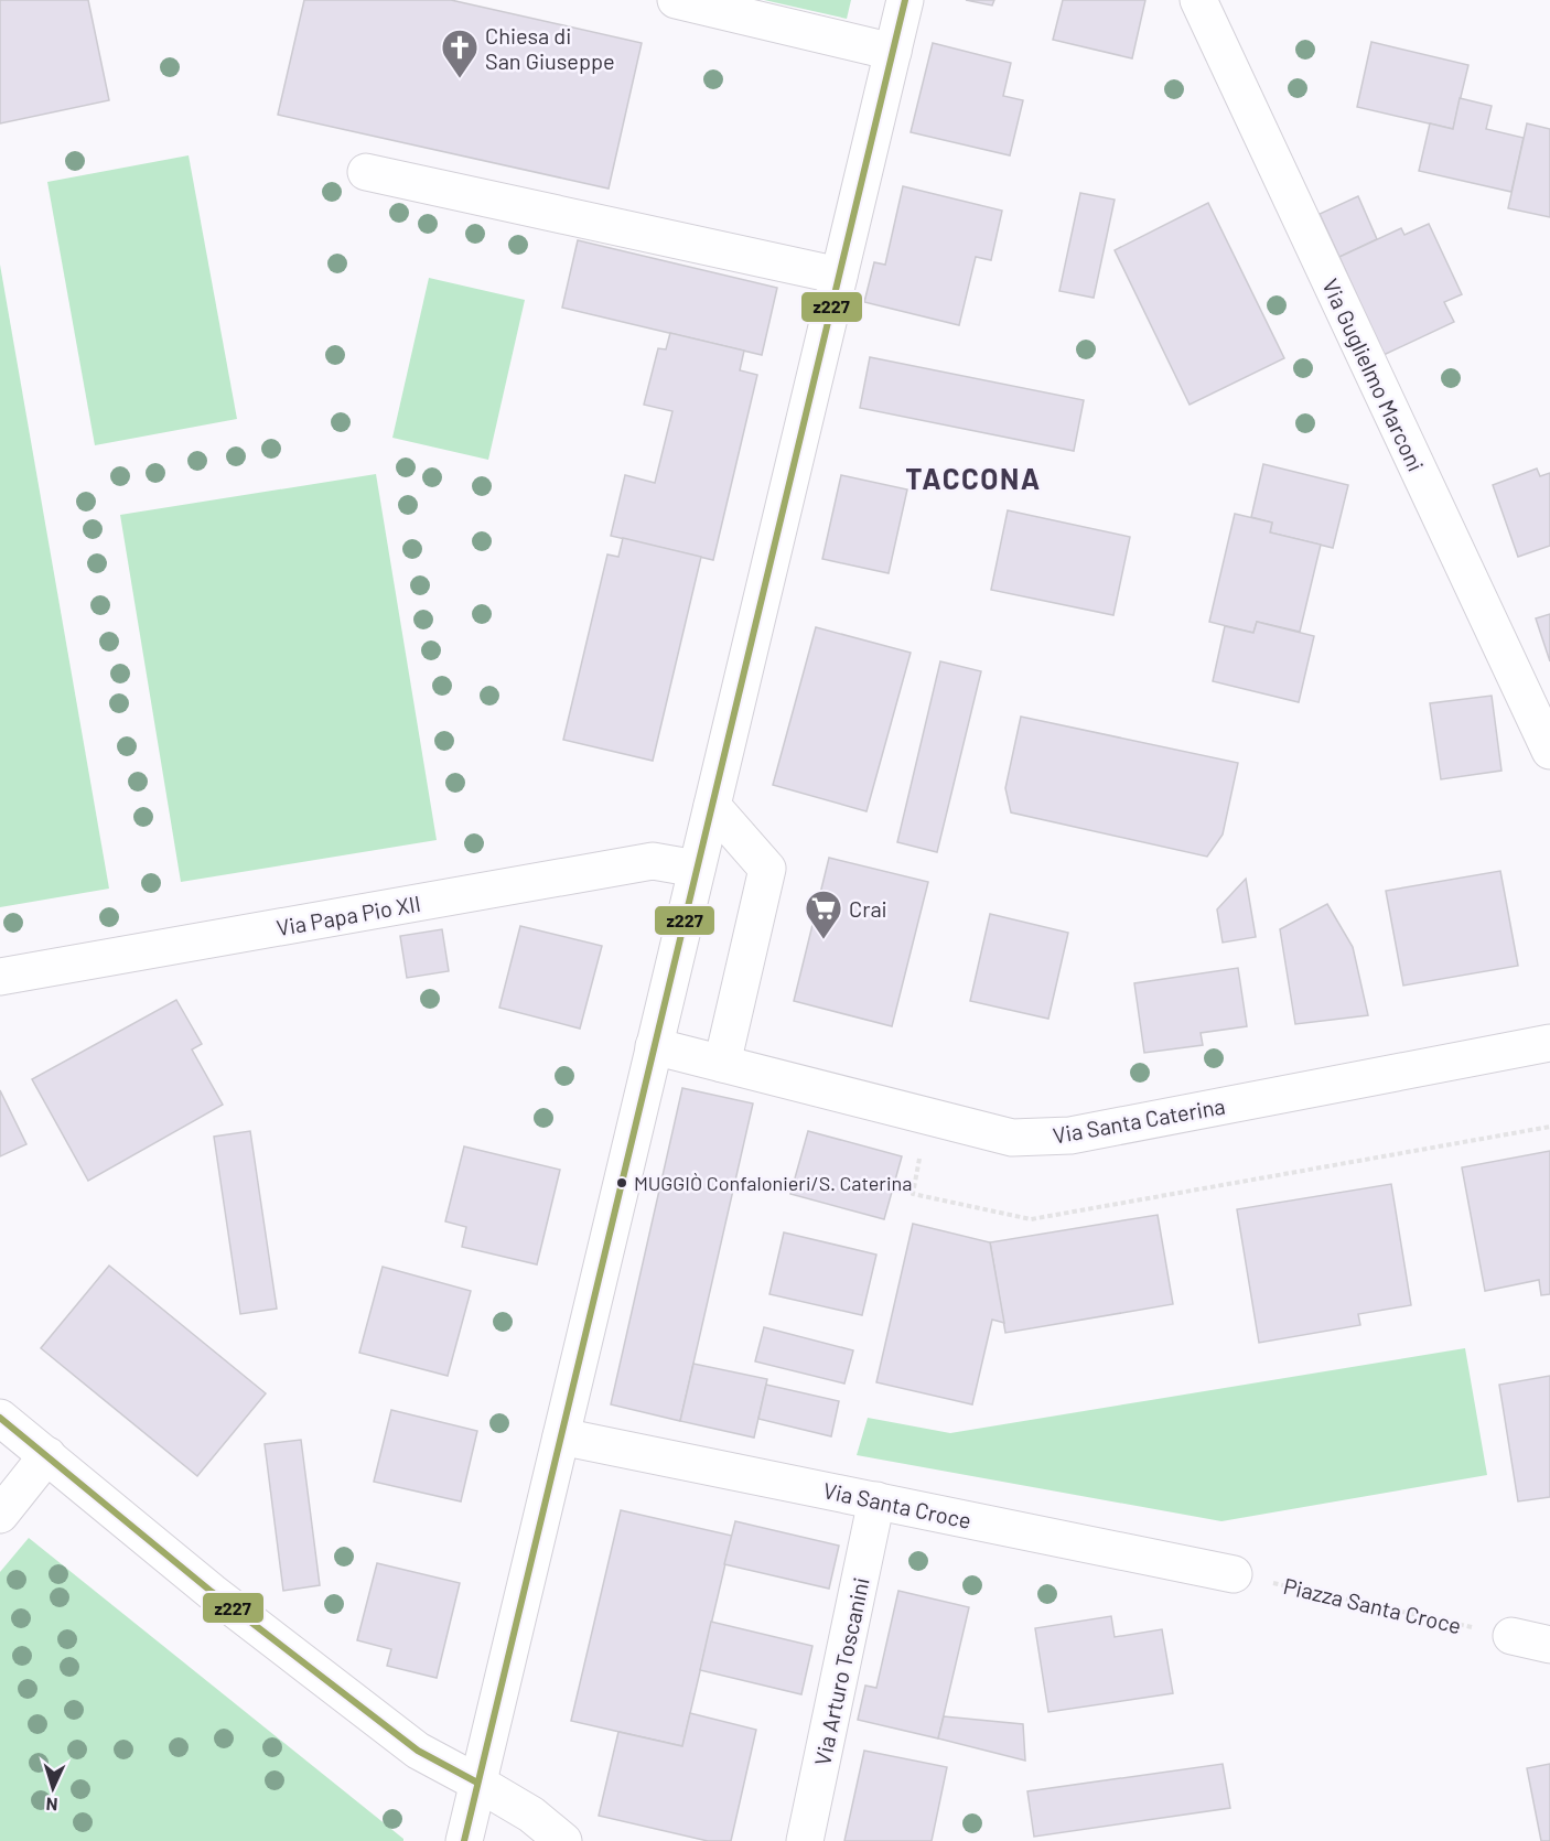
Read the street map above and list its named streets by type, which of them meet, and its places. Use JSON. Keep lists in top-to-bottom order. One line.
{"streets":{"street":["Via Guglielmo Marconi","Via Papa Pio XII","Via Santa Caterina","Via Santa Croce","Via Arturo Toscanini"],"path":["Piazza Santa Croce"]},"crossings":[["Via Santa Croce","Piazza Santa Croce"],["Via Santa Croce","Via Arturo Toscanini"]],"districts":["TACCONA"],"places":{"church":["Chiesa di San Giuseppe"],"supermarket":["Crai"],"other":["MUGGIÒ Confalonieri/S. Caterina"]},"lines":["transit line z227"],"north":"bottom"}
